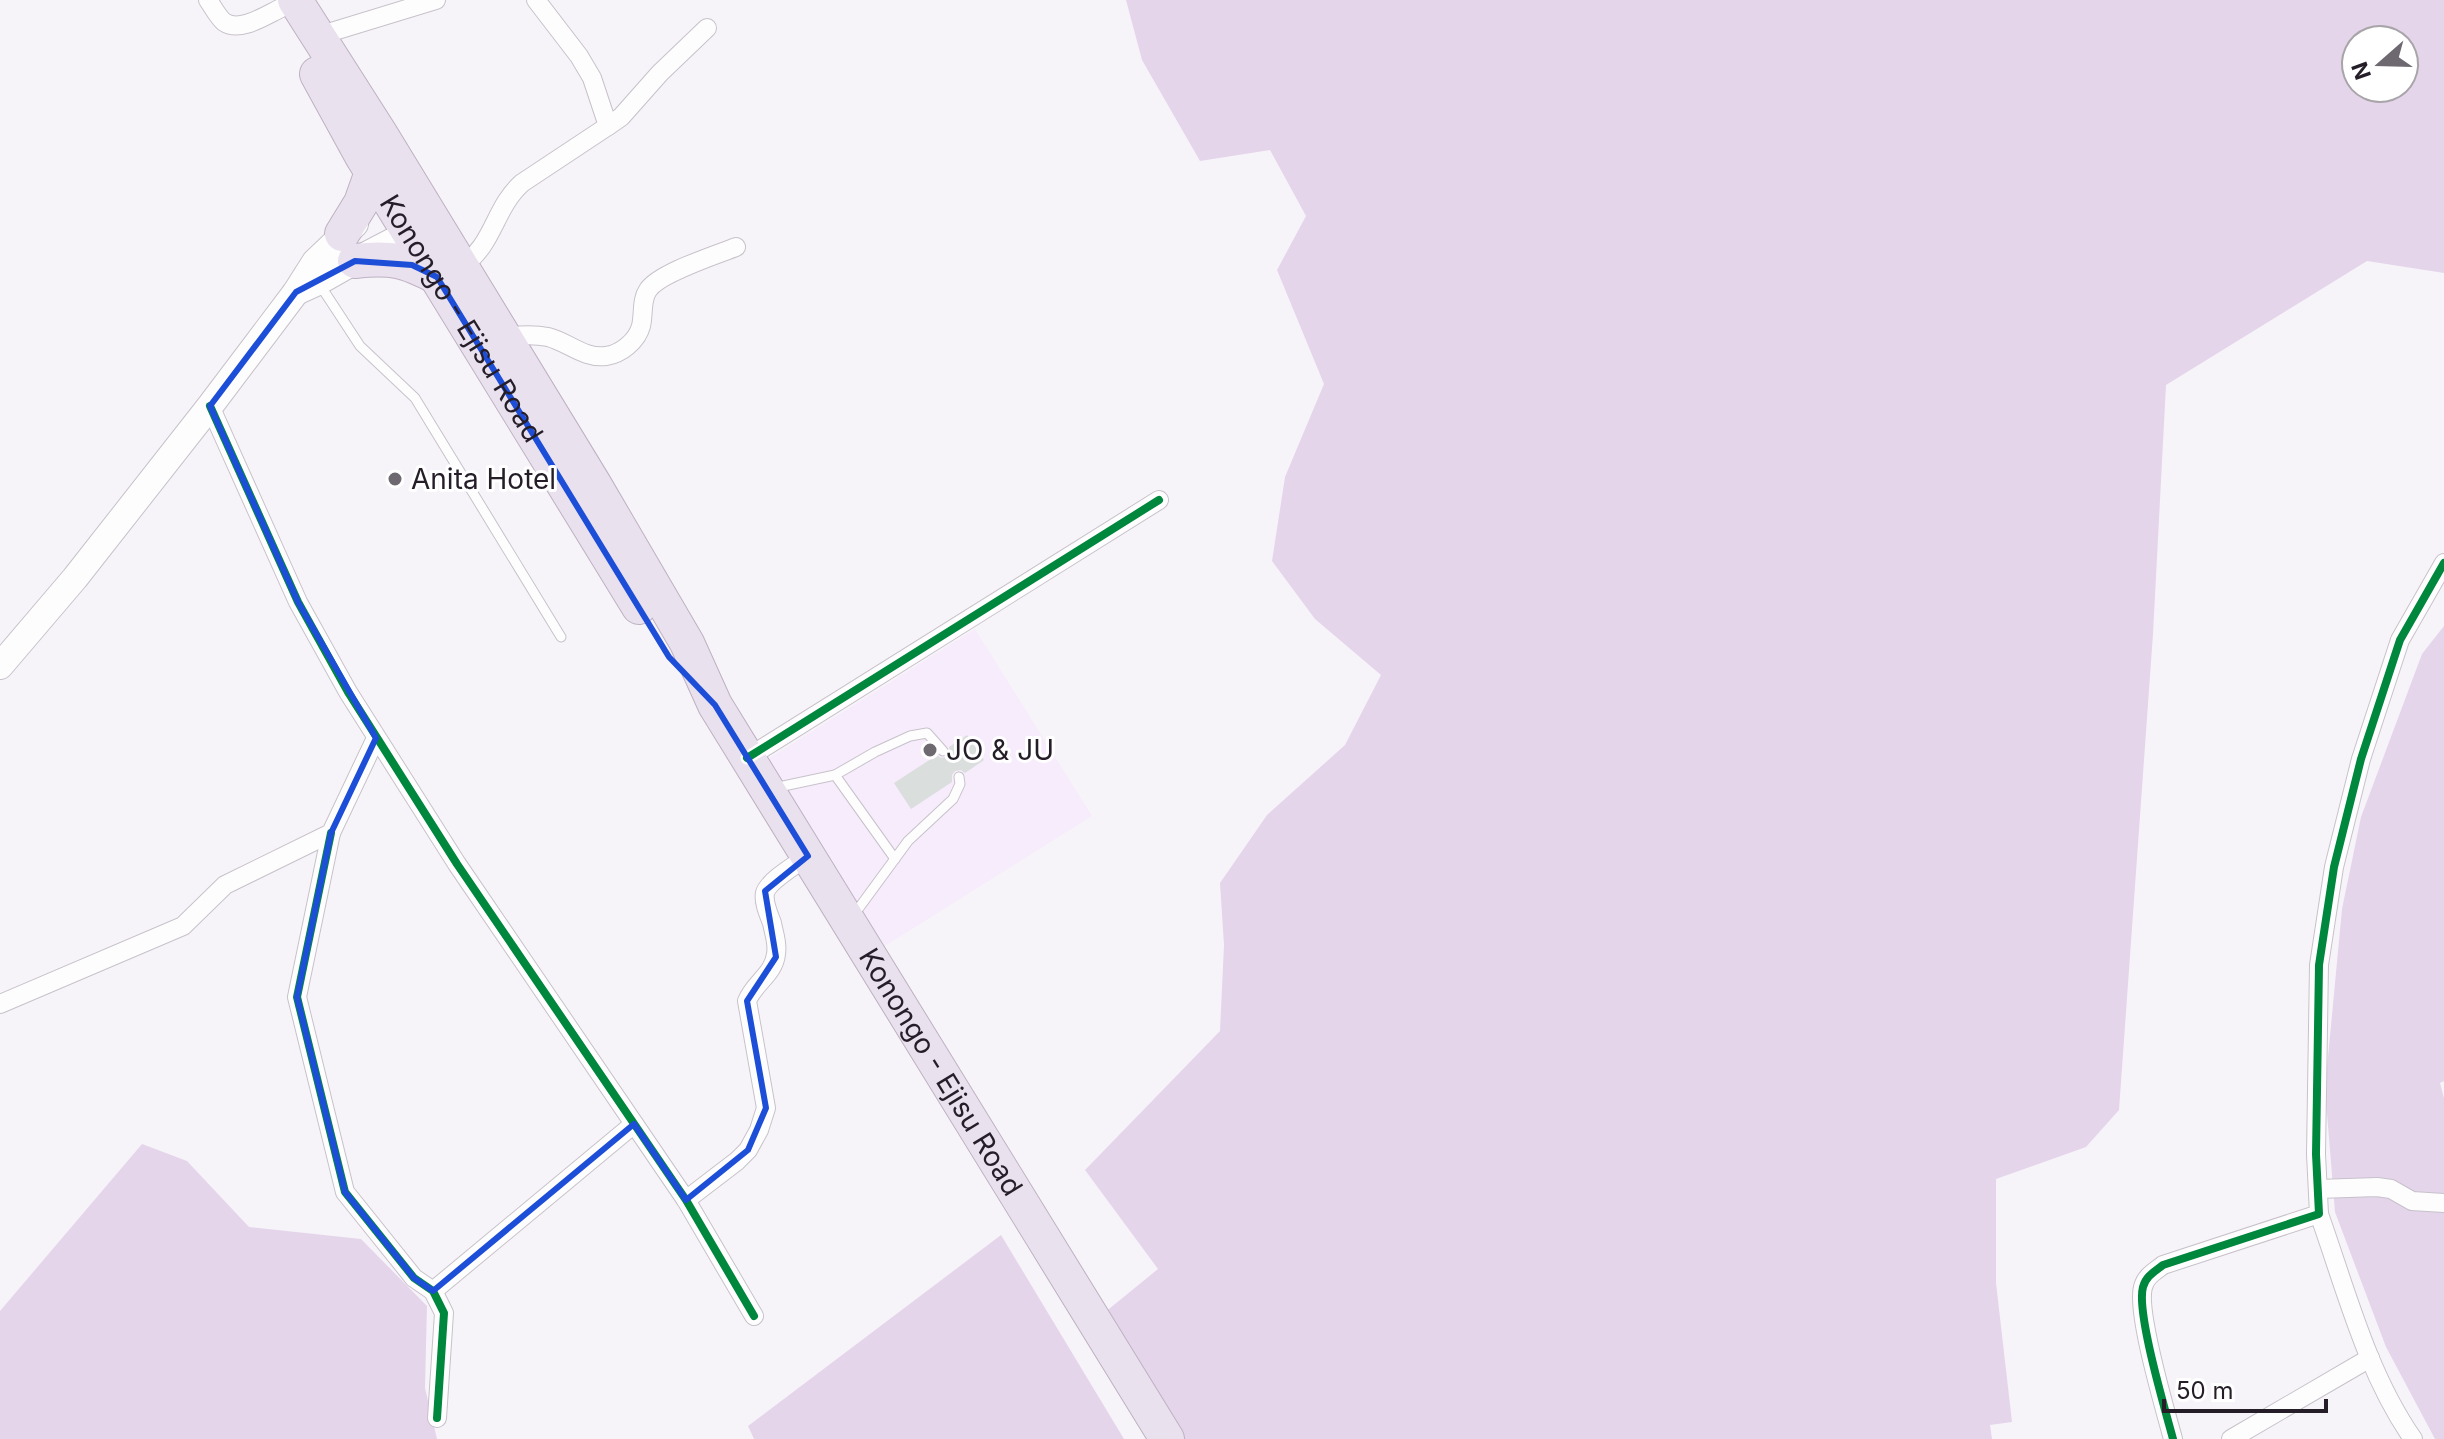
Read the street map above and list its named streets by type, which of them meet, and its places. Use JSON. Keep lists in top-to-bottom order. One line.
{"streets":{"highway":["Konongo - Ejisu Road"]},"places":["Anita Hotel","JO & JU"],"scale_bar":"50 m","north":"left"}
